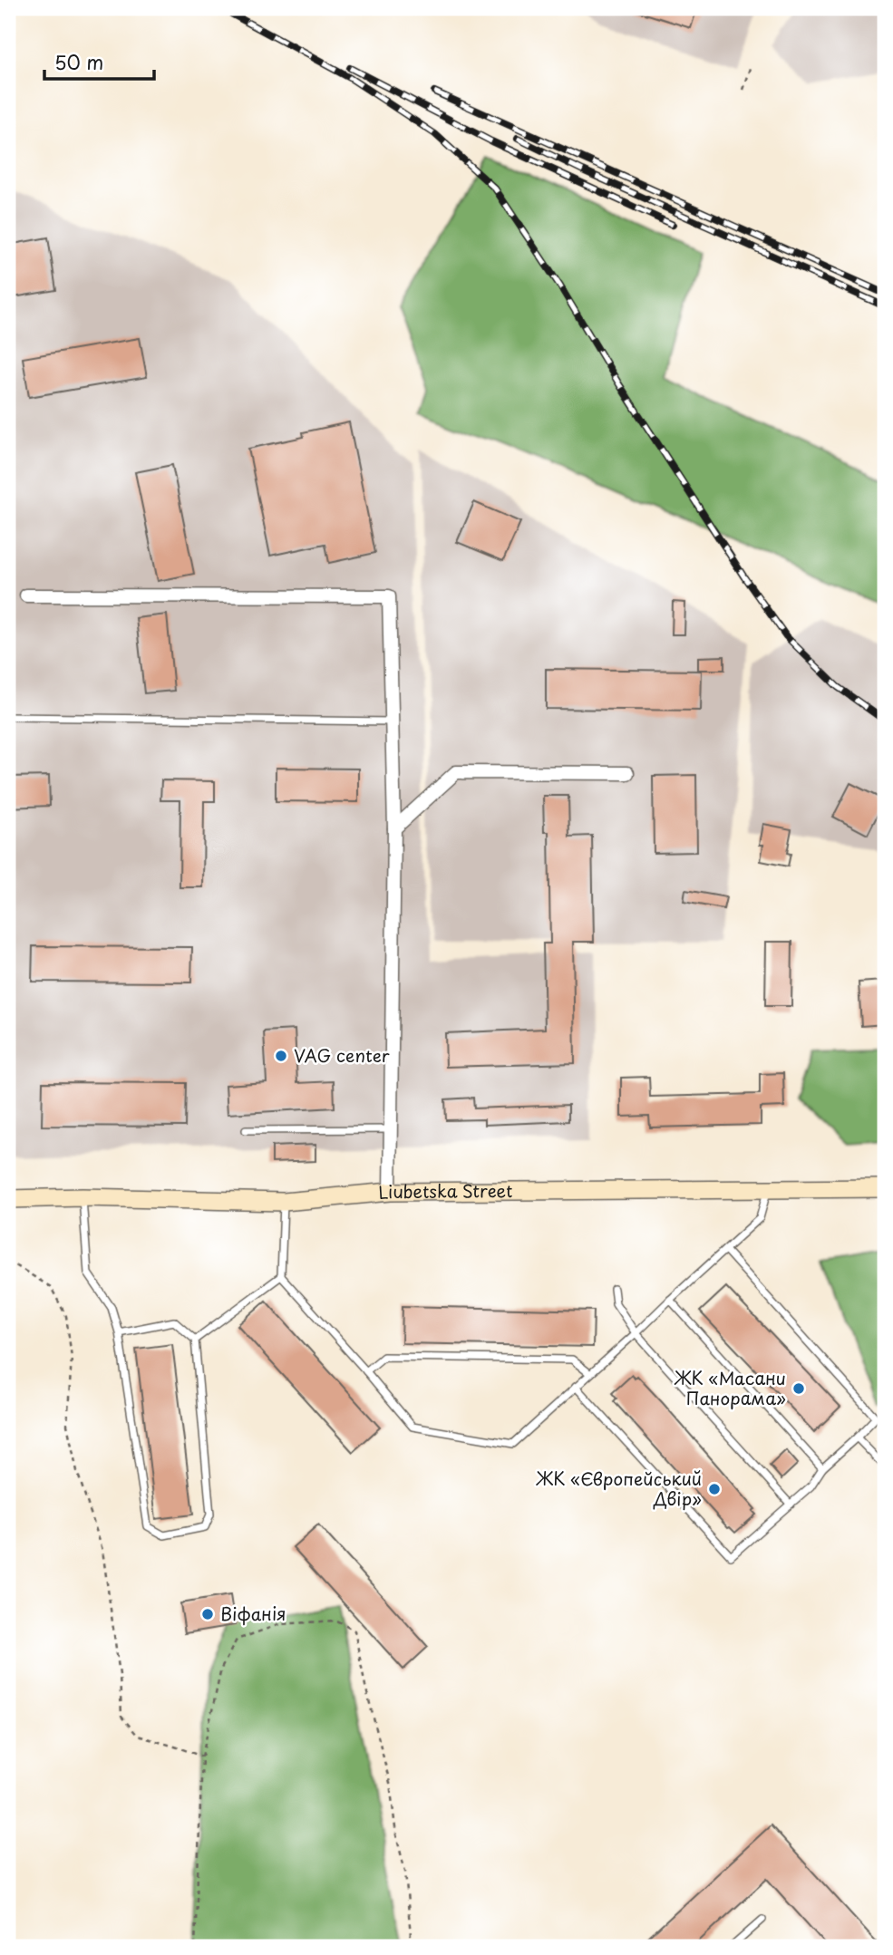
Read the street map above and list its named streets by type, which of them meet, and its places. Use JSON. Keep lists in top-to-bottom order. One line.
{"streets":{"main road":["Liubetska Street"]},"places":["VAG center","ЖК «Масани Панорама»","ЖК «Європейський Двір»","Віфанія"],"scale_bar":"50 m"}
